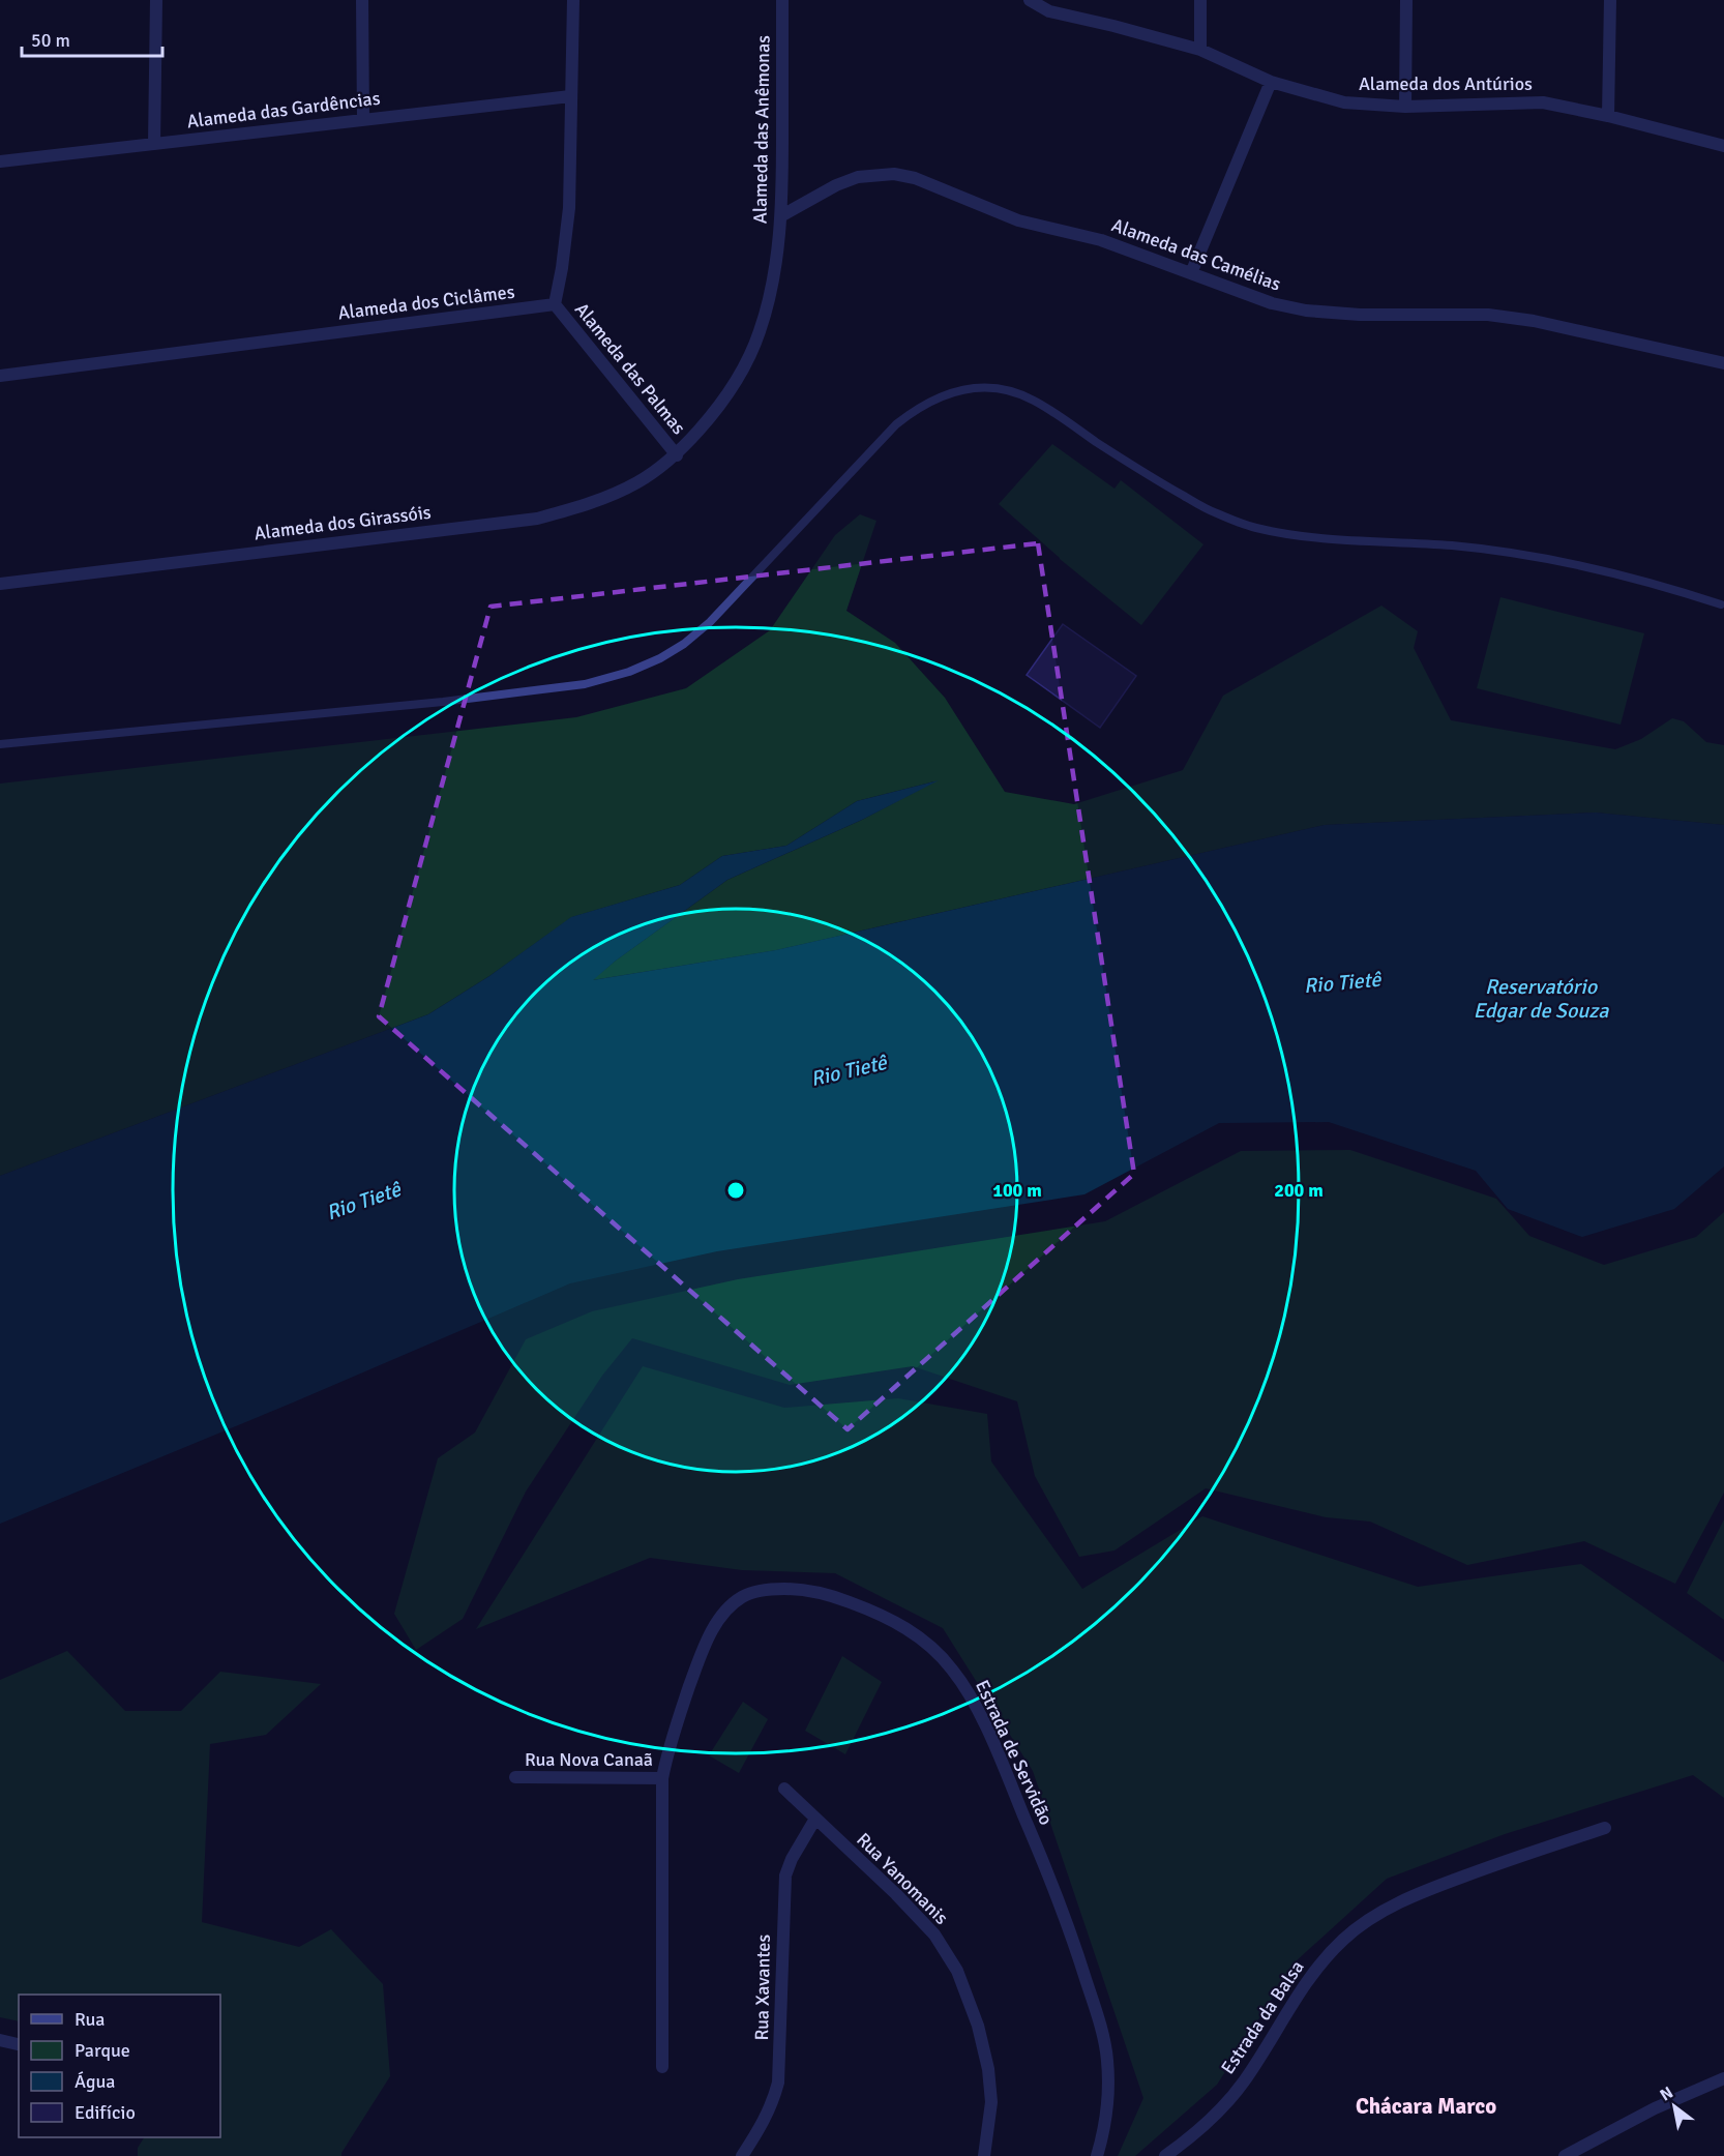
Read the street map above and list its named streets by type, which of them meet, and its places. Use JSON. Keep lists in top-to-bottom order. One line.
{"streets":{"street":["Alameda dos Antúrios","Alameda das Gardências","Alameda das Anêmonas","Alameda das Camélias","Alameda dos Ciclâmes","Alameda das Palmas","Alameda dos Girassóis","Estrada de Servidão","Rua Nova Canaã","Rua Yanomanis","Rua Xavantes","Estrada da Balsa"]},"crossings":[["Alameda das Anêmonas","Alameda das Camélias"],["Alameda das Anêmonas","Alameda das Palmas"],["Alameda das Anêmonas","Alameda dos Girassóis"],["Alameda dos Ciclâmes","Alameda das Palmas"],["Alameda das Palmas","Alameda dos Girassóis"],["Estrada de Servidão","Rua Nova Canaã"],["Rua Yanomanis","Rua Xavantes"]],"districts":["Chácara Marco"],"water":["Rio Tietê","Reservatório Edgar de Souza"],"legend":["Rua","Parque","Água","Edifício"],"scale_bar":"50 m","north":"top left","rings":["100 m","200 m"]}
